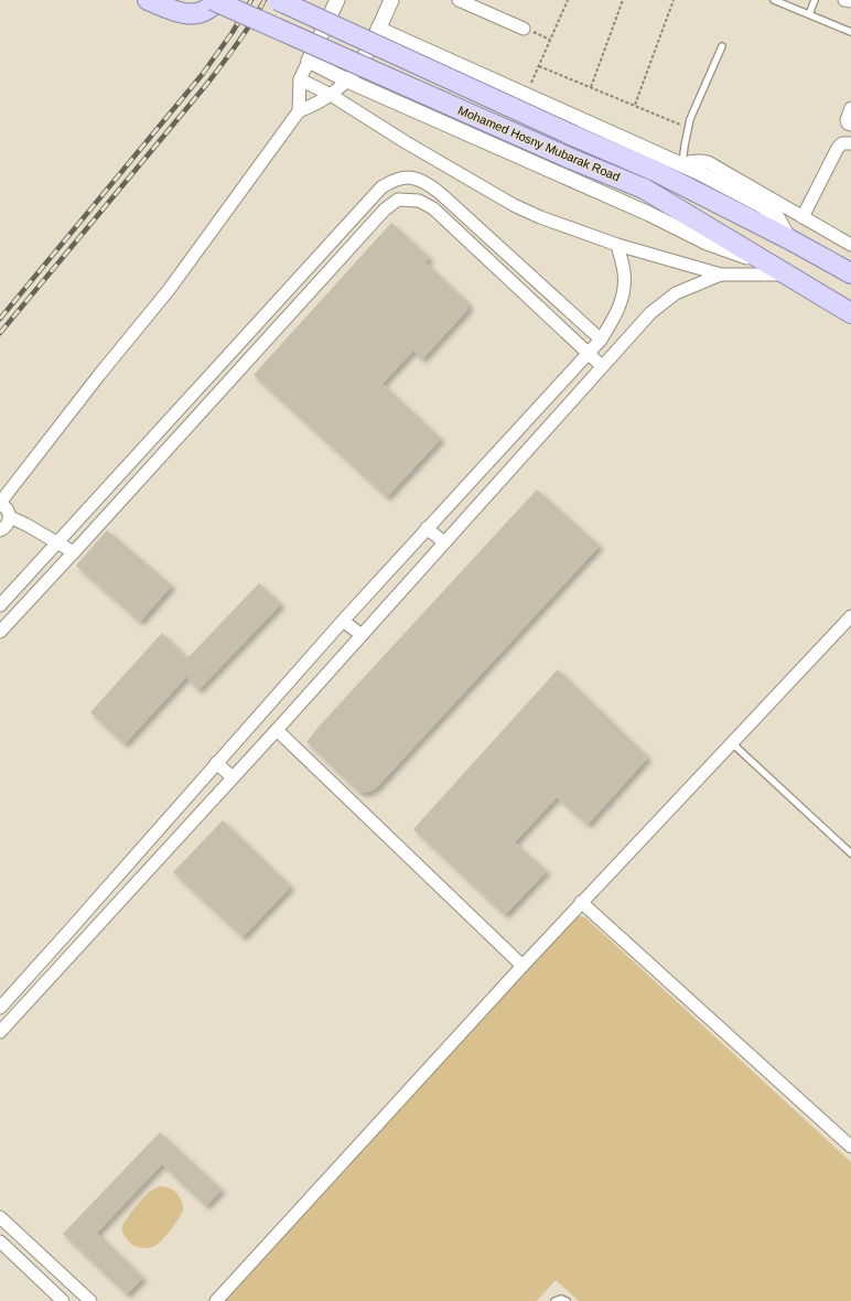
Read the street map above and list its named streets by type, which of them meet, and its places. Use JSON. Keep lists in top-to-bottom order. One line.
{"streets":{"highway":["Mohamed Hosny Mubarak Road"]}}
